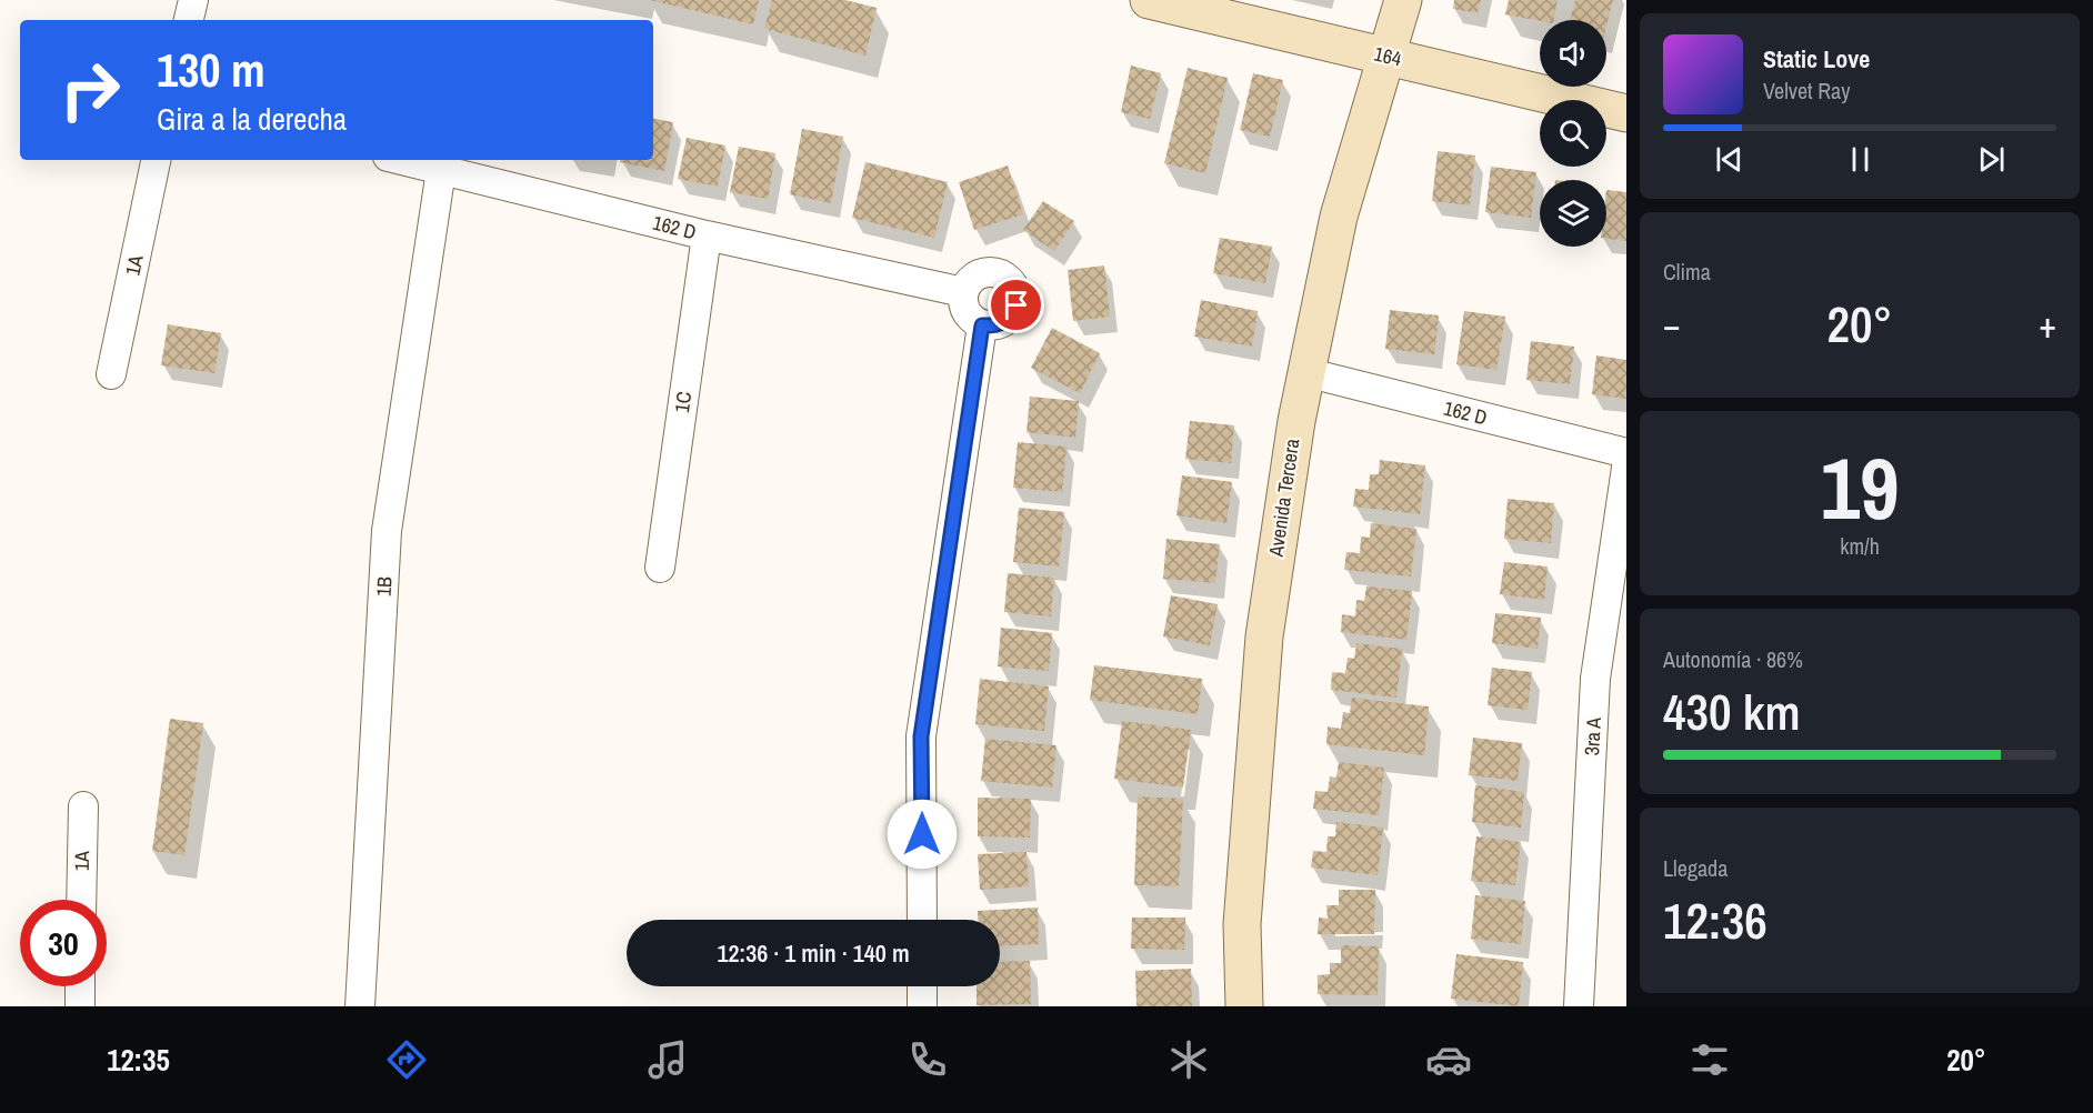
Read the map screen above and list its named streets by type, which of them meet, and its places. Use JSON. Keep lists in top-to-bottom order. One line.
{"streets":{"main road":["164","Avenida Tercera"],"street":["162 D","1A","1C","1B","3ra A"]},"crossings":[["164","Avenida Tercera"],["162 D","1C"],["162 D","Avenida Tercera"],["162 D","1B"]],"page":{"turn":["130 m","Gira a la derecha"],"song":["Static Love","Velvet Ray"],"tile":["Clima",["19","km/h"],["Autonomía · 86%","430 km"],["Llegada","12:36"]],"heat":["−","20°","+"],"limit":"30","trip":"12:36 · 1 min · 140 m","tabs":["12:35","20°"]}}
